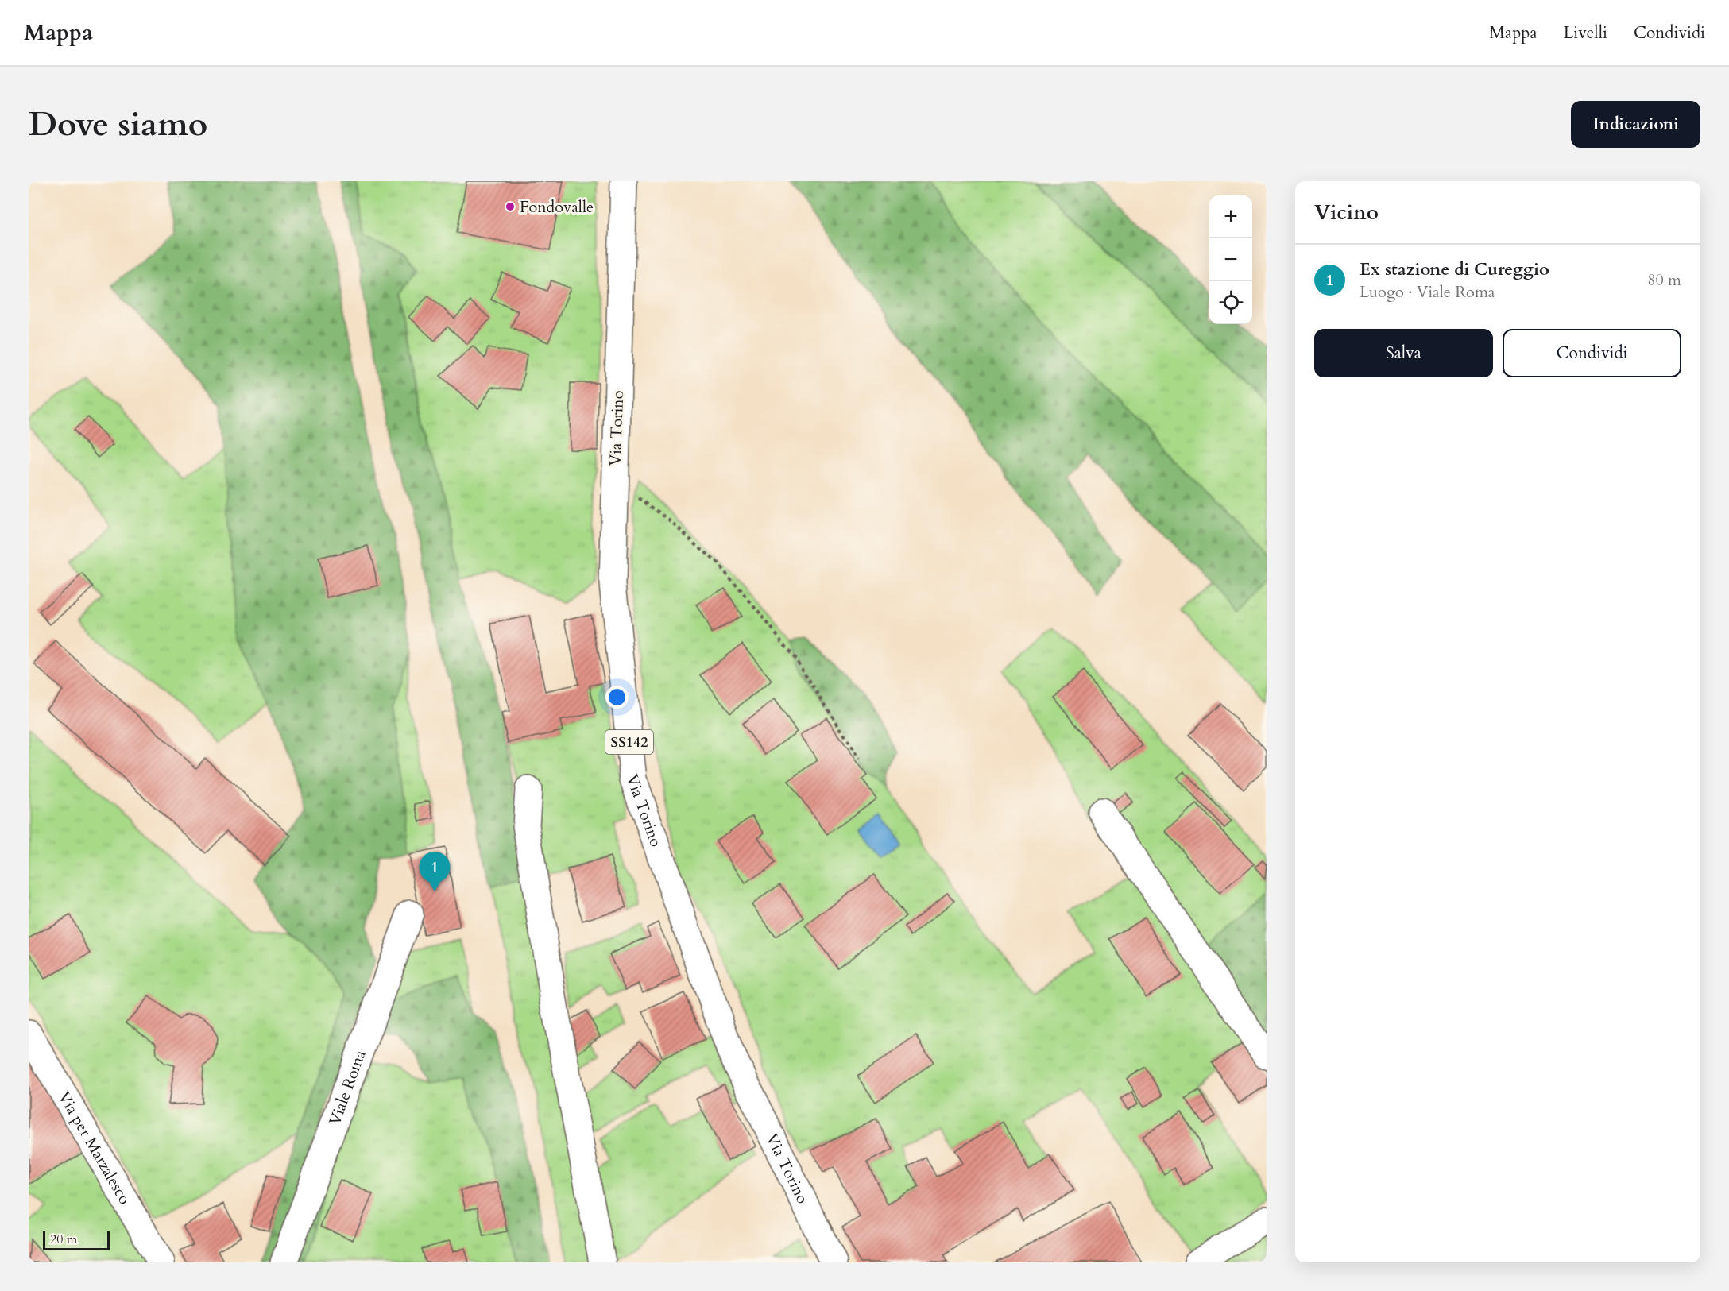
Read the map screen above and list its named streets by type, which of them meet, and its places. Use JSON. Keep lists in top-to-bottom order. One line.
{"streets":{"street":["Via Torino","SS142","Viale Roma","Via per Marzalesco"]},"places":["Fondovalle"],"scale_bar":"20 m","page":{"header":"Mappa","nav":["Mappa","Livelli","Condividi"],"buttons":["Indicazioni",["Salva","Condividi"]],"title":"Dove siamo","heading":"Vicino","map_buttons":["+","−"],"list":[{"mark":"1","name":"Ex stazione di Cureggio","note":"Luogo · Viale Roma","value":"80 m"}],"pins":"1","scale":"20 m"}}
